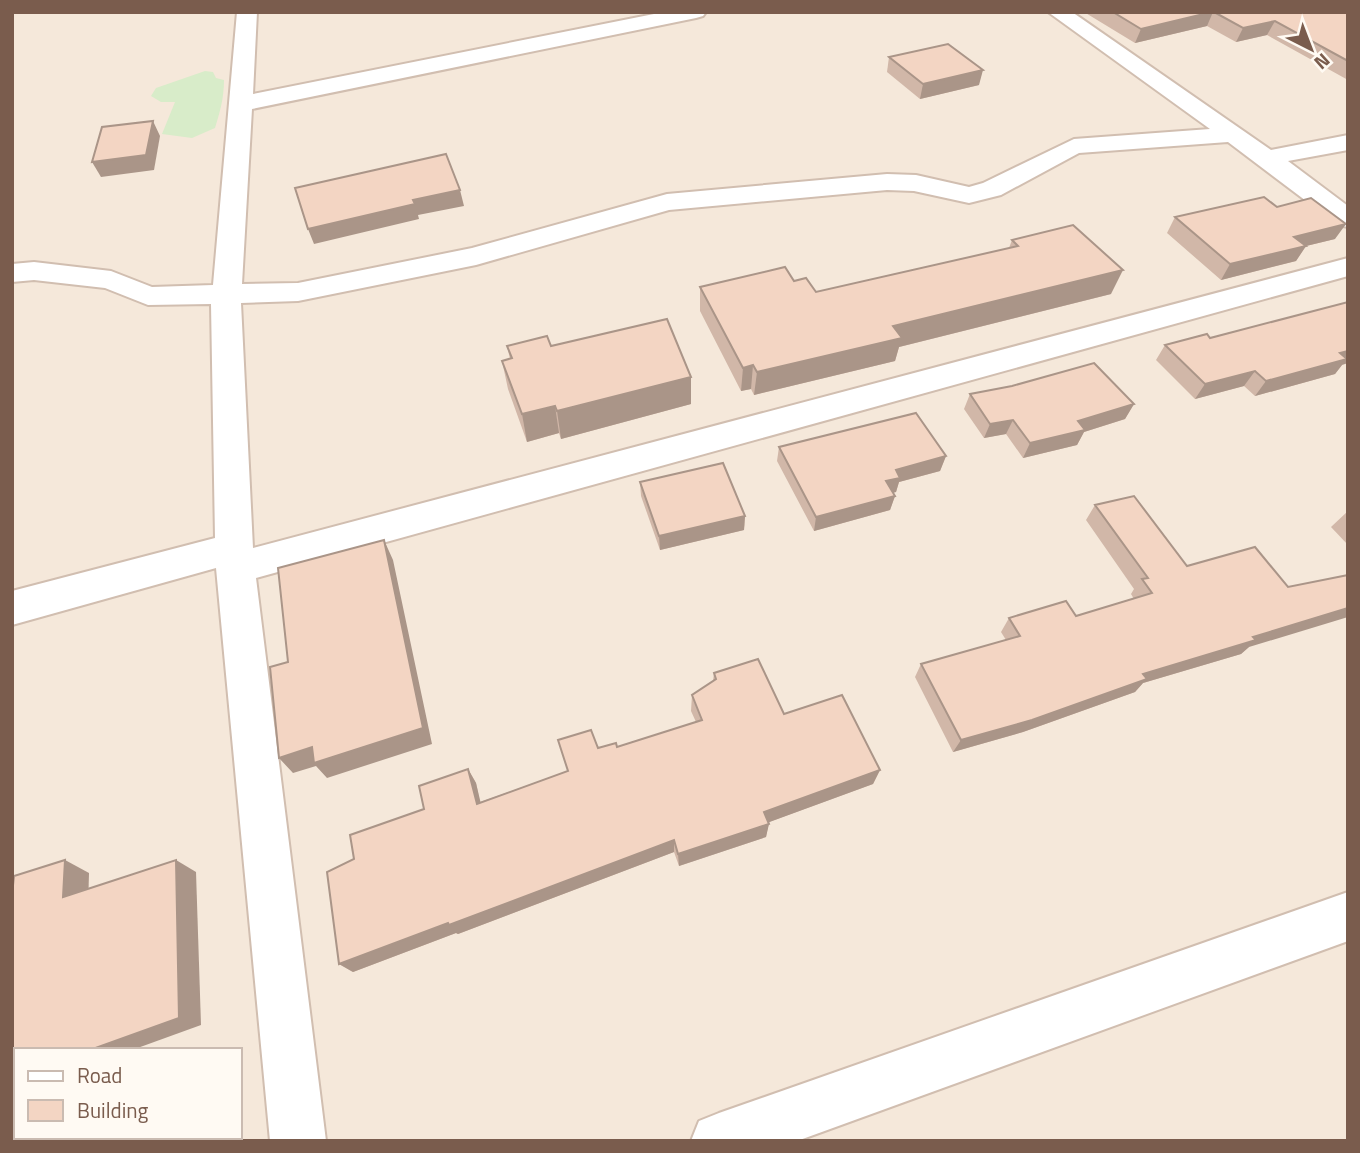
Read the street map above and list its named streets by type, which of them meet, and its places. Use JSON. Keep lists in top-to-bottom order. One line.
{"legend":["Road","Building"],"north":"bottom right"}
